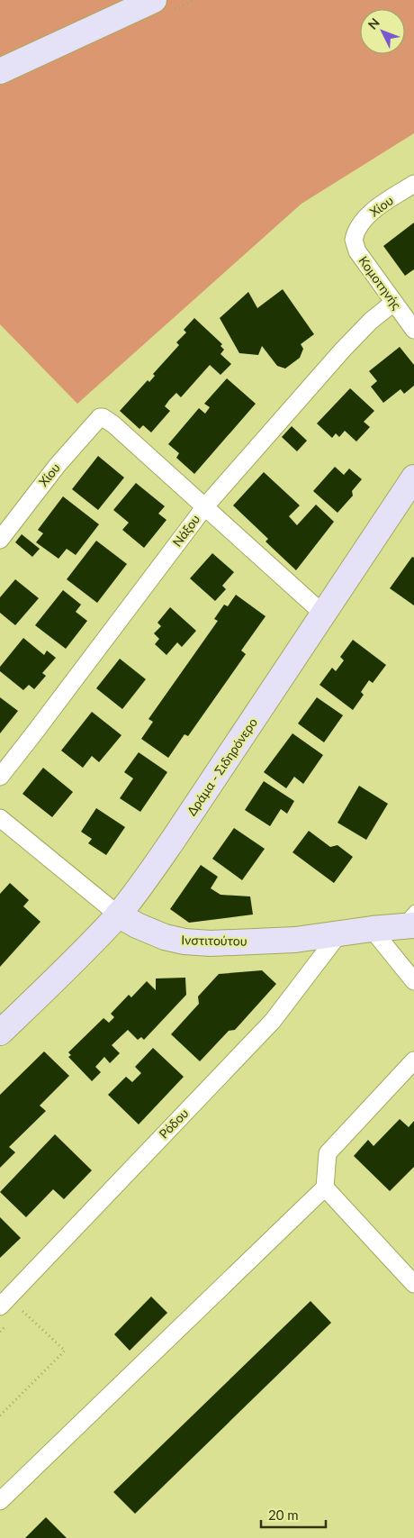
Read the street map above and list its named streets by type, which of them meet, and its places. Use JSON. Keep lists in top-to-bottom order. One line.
{"streets":{"street":["Χίου","Κομοτηνής","Νάξου","Δράμα - Σιδηρόνερο","Ινστιτούτου","Ρόδου"]},"crossings":[["Χίου","Κομοτηνής"],["Χίου","Νάξου"],["Κομοτηνής","Νάξου"],["Δράμα - Σιδηρόνερο","Ινστιτούτου"],["Ινστιτούτου","Ρόδου"]],"scale_bar":"20 m","north":"top left"}
